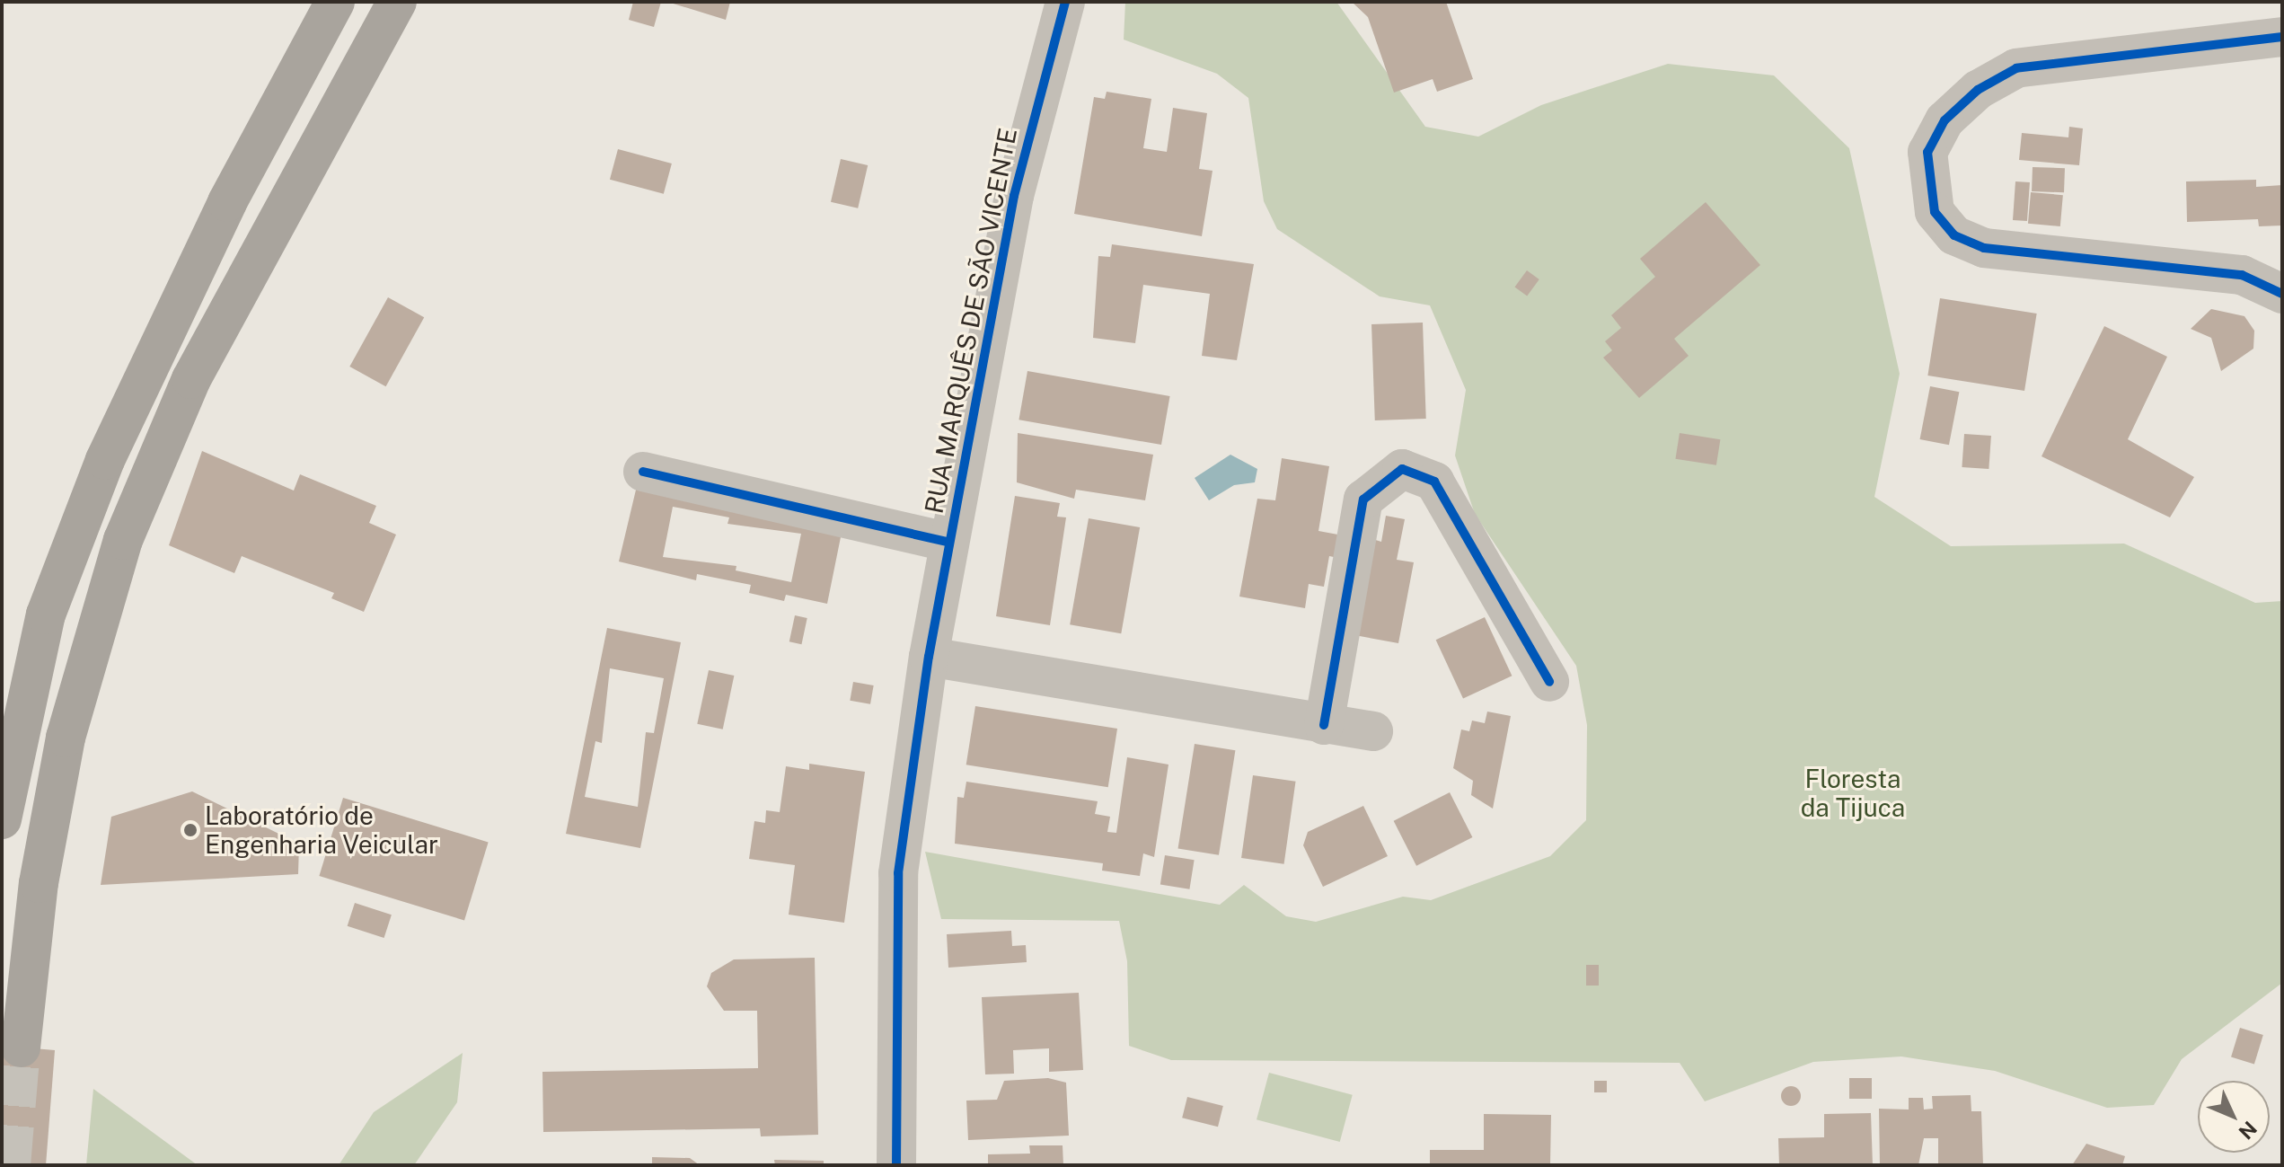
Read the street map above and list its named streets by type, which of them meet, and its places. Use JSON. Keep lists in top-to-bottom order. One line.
{"streets":{"street":["RUA MARQUÊS DE SÃO VICENTE"]},"parks":["Floresta da Tijuca"],"places":["Laboratório de Engenharia Veicular"],"north":"bottom right"}
